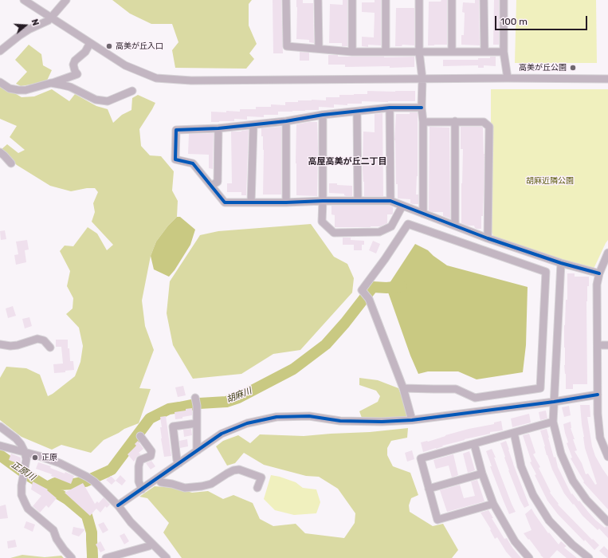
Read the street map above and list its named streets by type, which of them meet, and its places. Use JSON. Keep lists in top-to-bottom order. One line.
{"districts":["高屋高美が丘二丁目"],"water":["胡麻川","正原川"],"parks":["胡麻近隣公園"],"places":["高美が丘入口","高美が丘公園","正原"],"scale_bar":"100 m","north":"right"}
